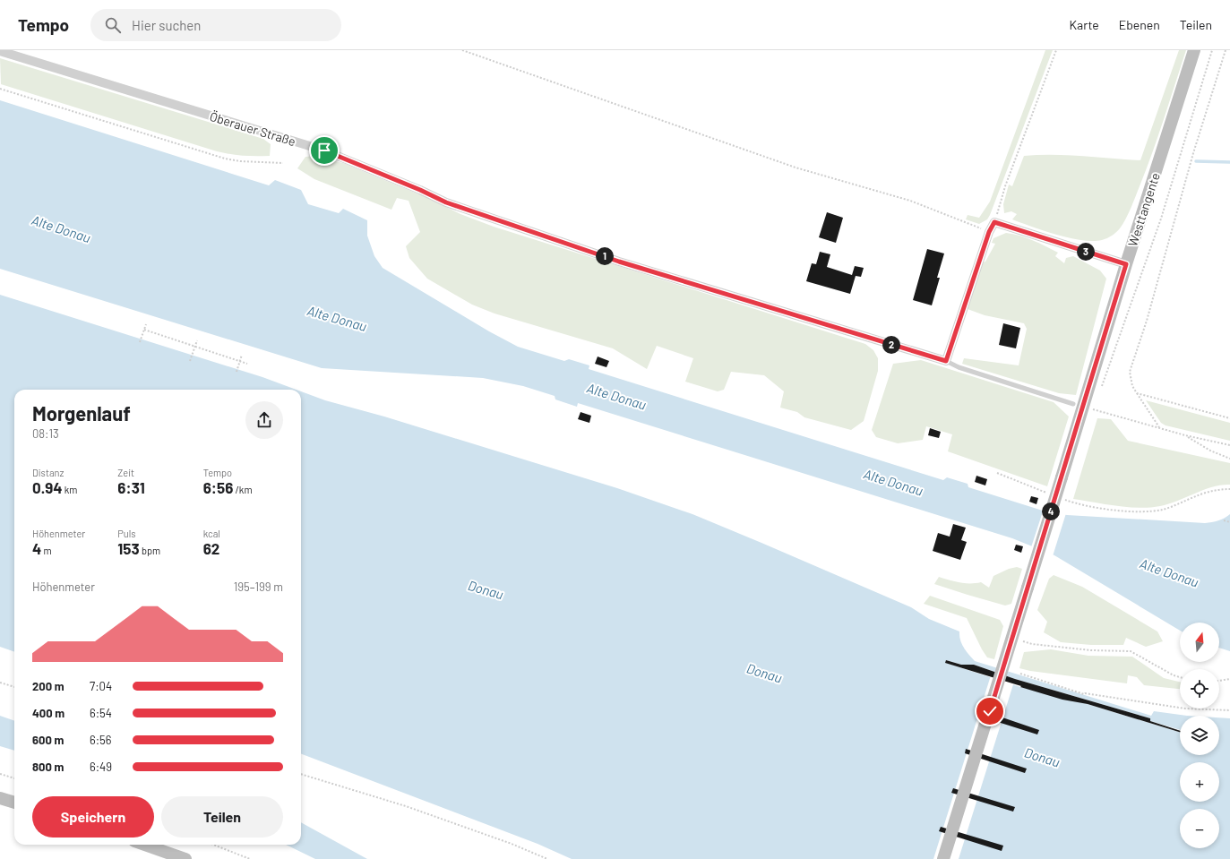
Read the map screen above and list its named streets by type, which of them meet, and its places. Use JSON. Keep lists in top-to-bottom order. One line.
{"streets":{"main road":["Westtangente"],"street":["Öberauer Straße"]},"water":["Alte Donau","Donau"],"north":"top","page":{"header":"Tempo","search":"Hier suchen","nav":["Karte","Ebenen","Teilen"],"pins":["3","1","2","4"],"heading":["Morgenlauf","08:13"],"stats":[["Distanz","0.94 km"],["Zeit","6:31"],["Tempo","6:56 /km"],["Höhenmeter","4 m"],["Puls","153 bpm"],["kcal","62"]],"chart":["Höhenmeter","195–199 m"],"map_buttons":["+","−"],"list":[{"name":"200 m","note":"7:04"},{"name":"400 m","note":"6:54"},{"name":"600 m","note":"6:56"},{"name":"800 m","note":"6:49"}],"buttons":["Speichern","Teilen"]}}
